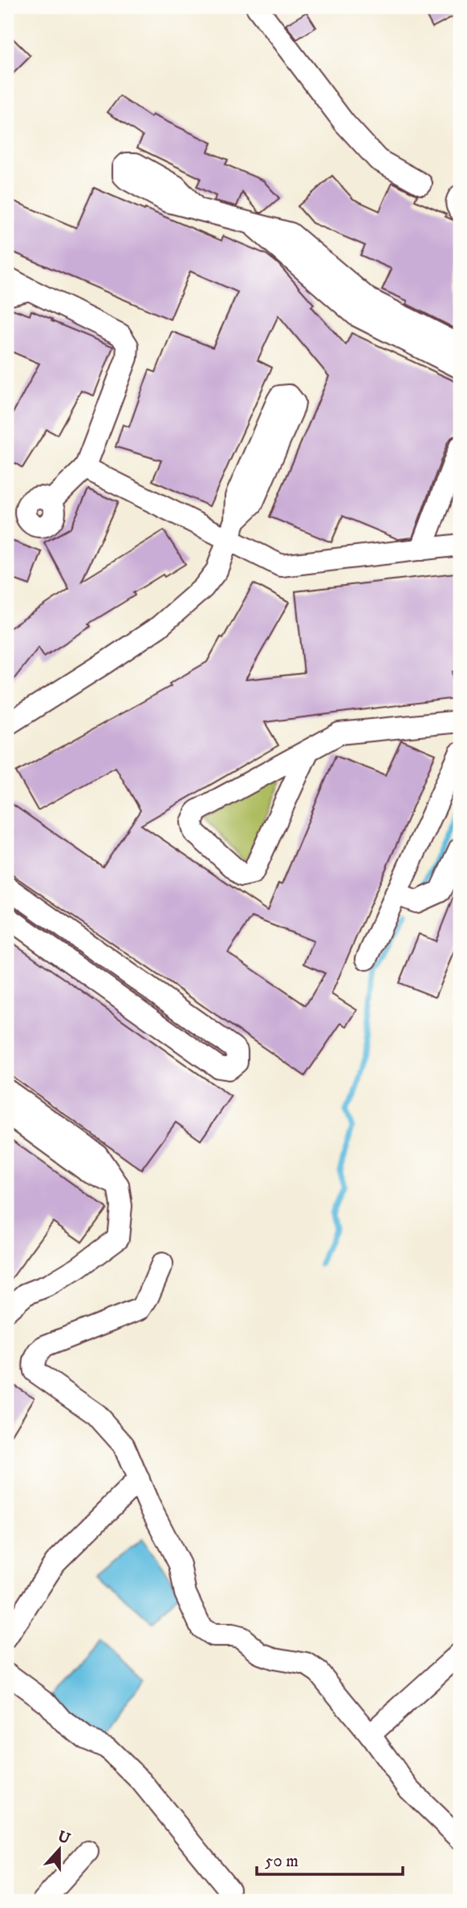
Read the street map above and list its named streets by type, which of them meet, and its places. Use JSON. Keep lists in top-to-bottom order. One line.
{"scale_bar":"50 m","north":"top"}
